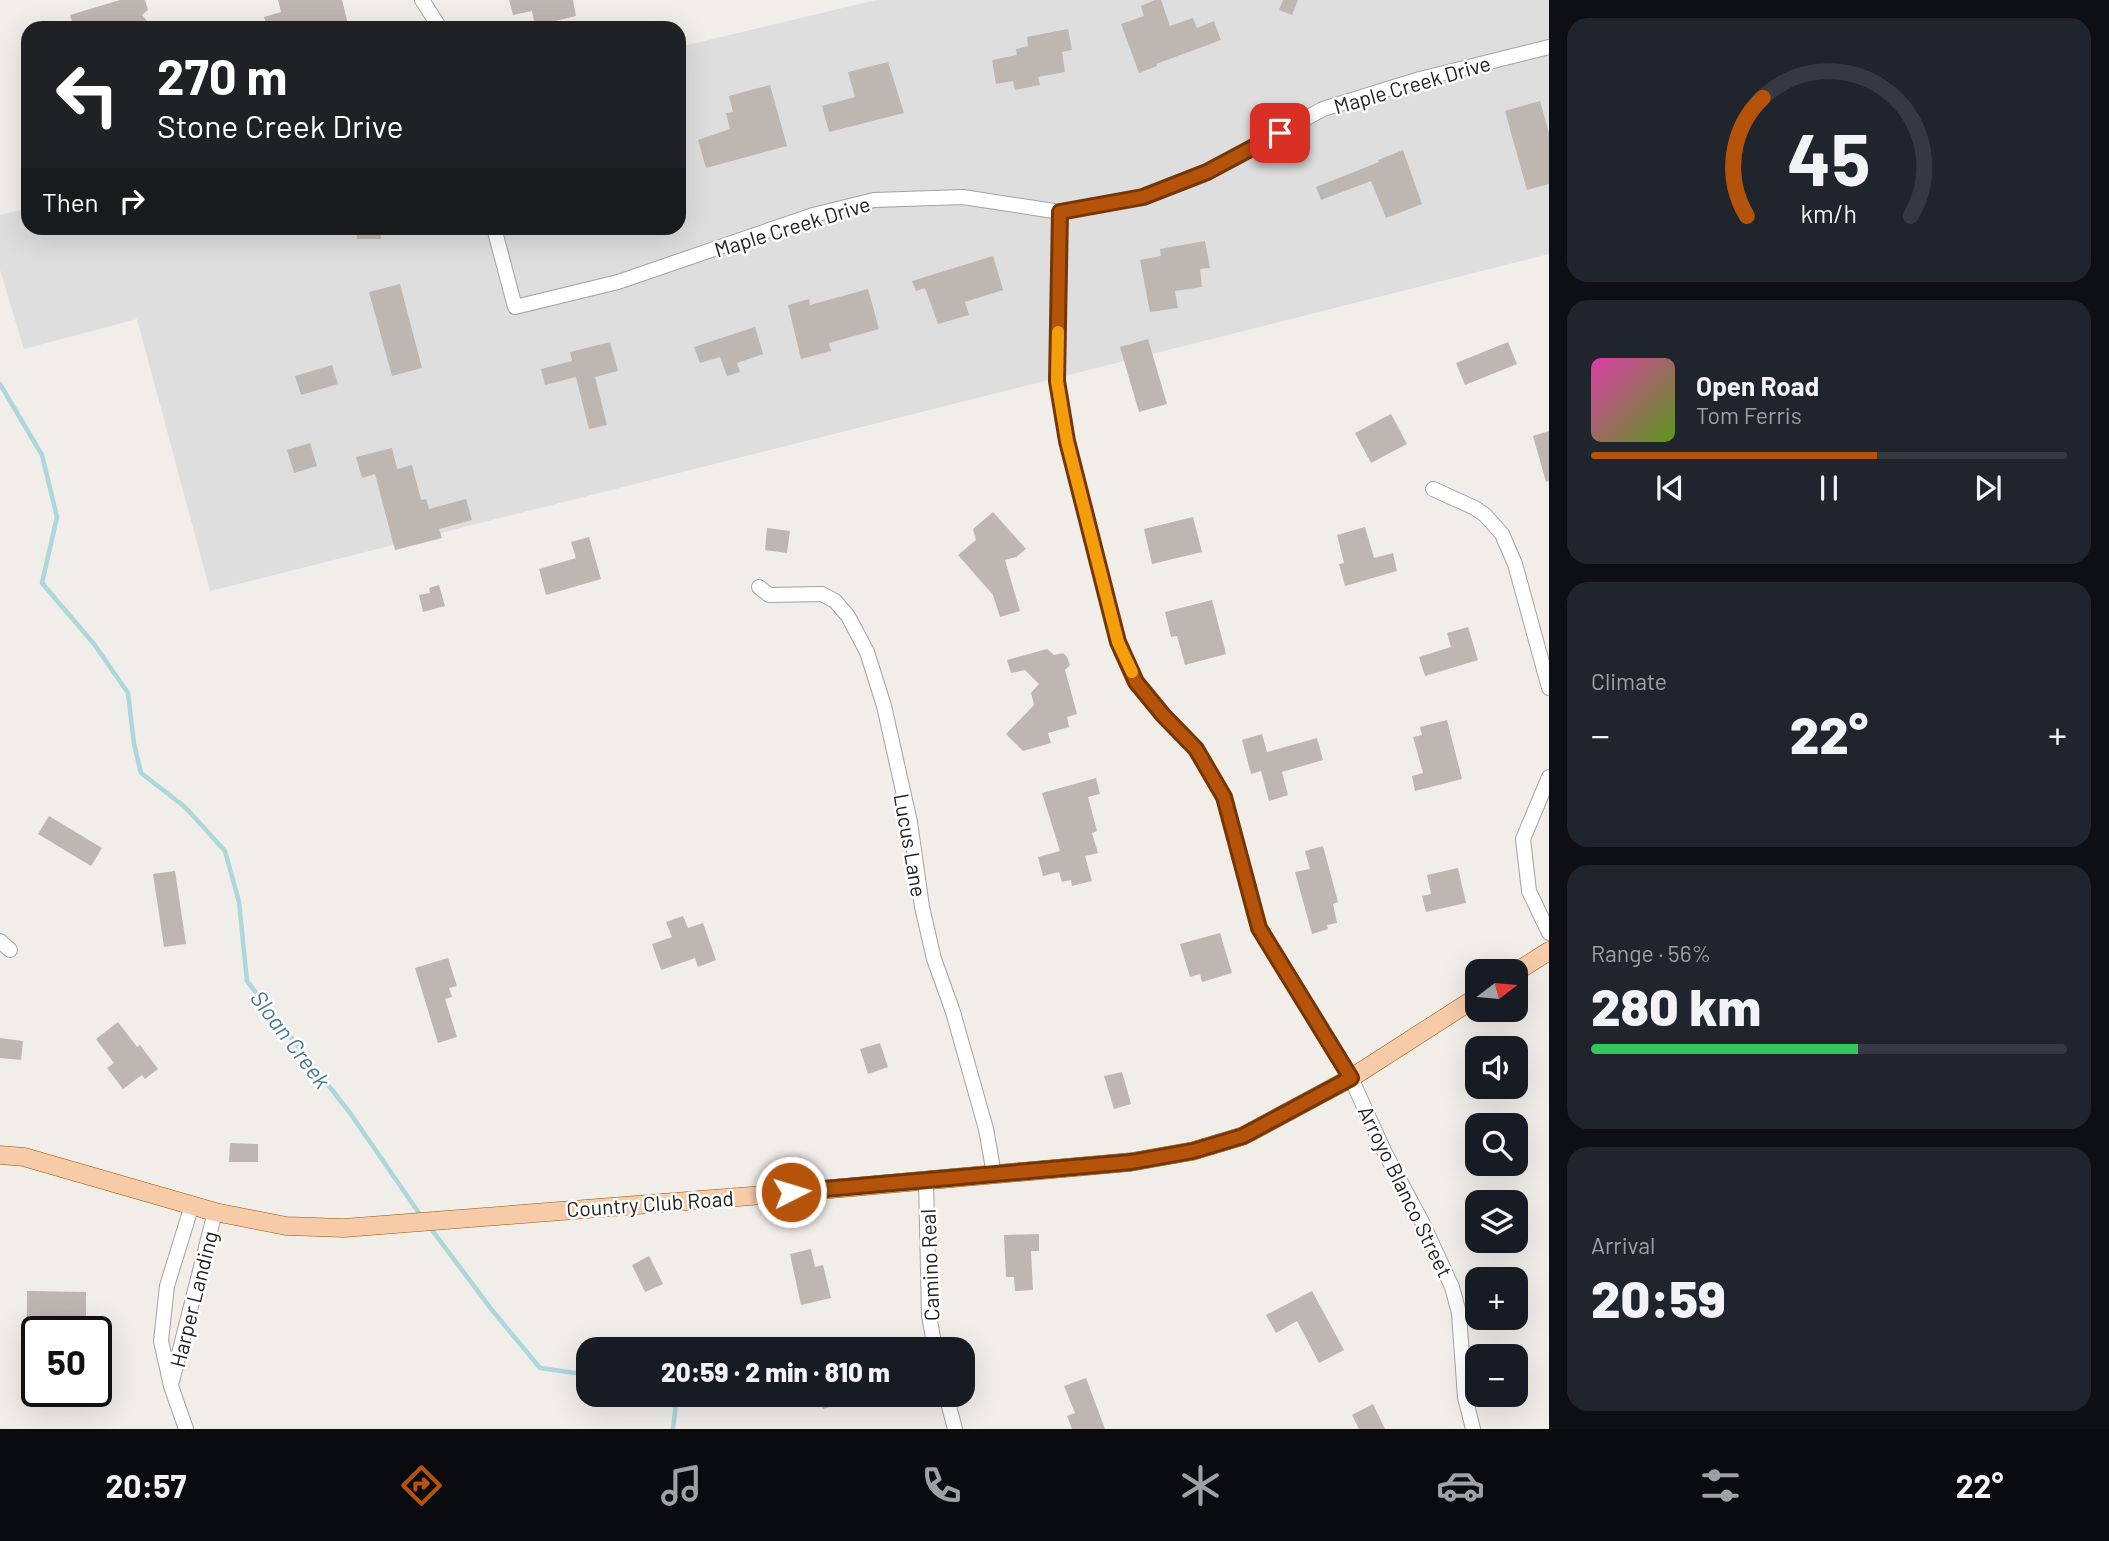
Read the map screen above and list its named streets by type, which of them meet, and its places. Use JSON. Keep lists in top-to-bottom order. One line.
{"streets":{"main road":["Country Club Road"],"street":["Maple Creek Drive","Lucus Lane","Arroyo Blanco Street","Camino Real","Harper Landing"]},"crossings":[["Maple Creek Drive","Arroyo Blanco Street"],["Lucus Lane","Country Club Road"],["Arroyo Blanco Street","Country Club Road"],["Country Club Road","Camino Real"],["Country Club Road","Harper Landing"]],"water":["Sloan Creek"],"north":"right","page":{"turn":["270 m","Stone Creek Drive"],"then":"Then","song":["Open Road","Tom Ferris"],"tile":["Climate",["Range · 56%","280 km"],["Arrival","20:59"]],"heat":["−","22°","+"],"map_buttons":["+","−"],"limit":"50","trip":"20:59 · 2 min · 810 m","tabs":["20:57","22°"],"gauge":["45","km/h"]}}
